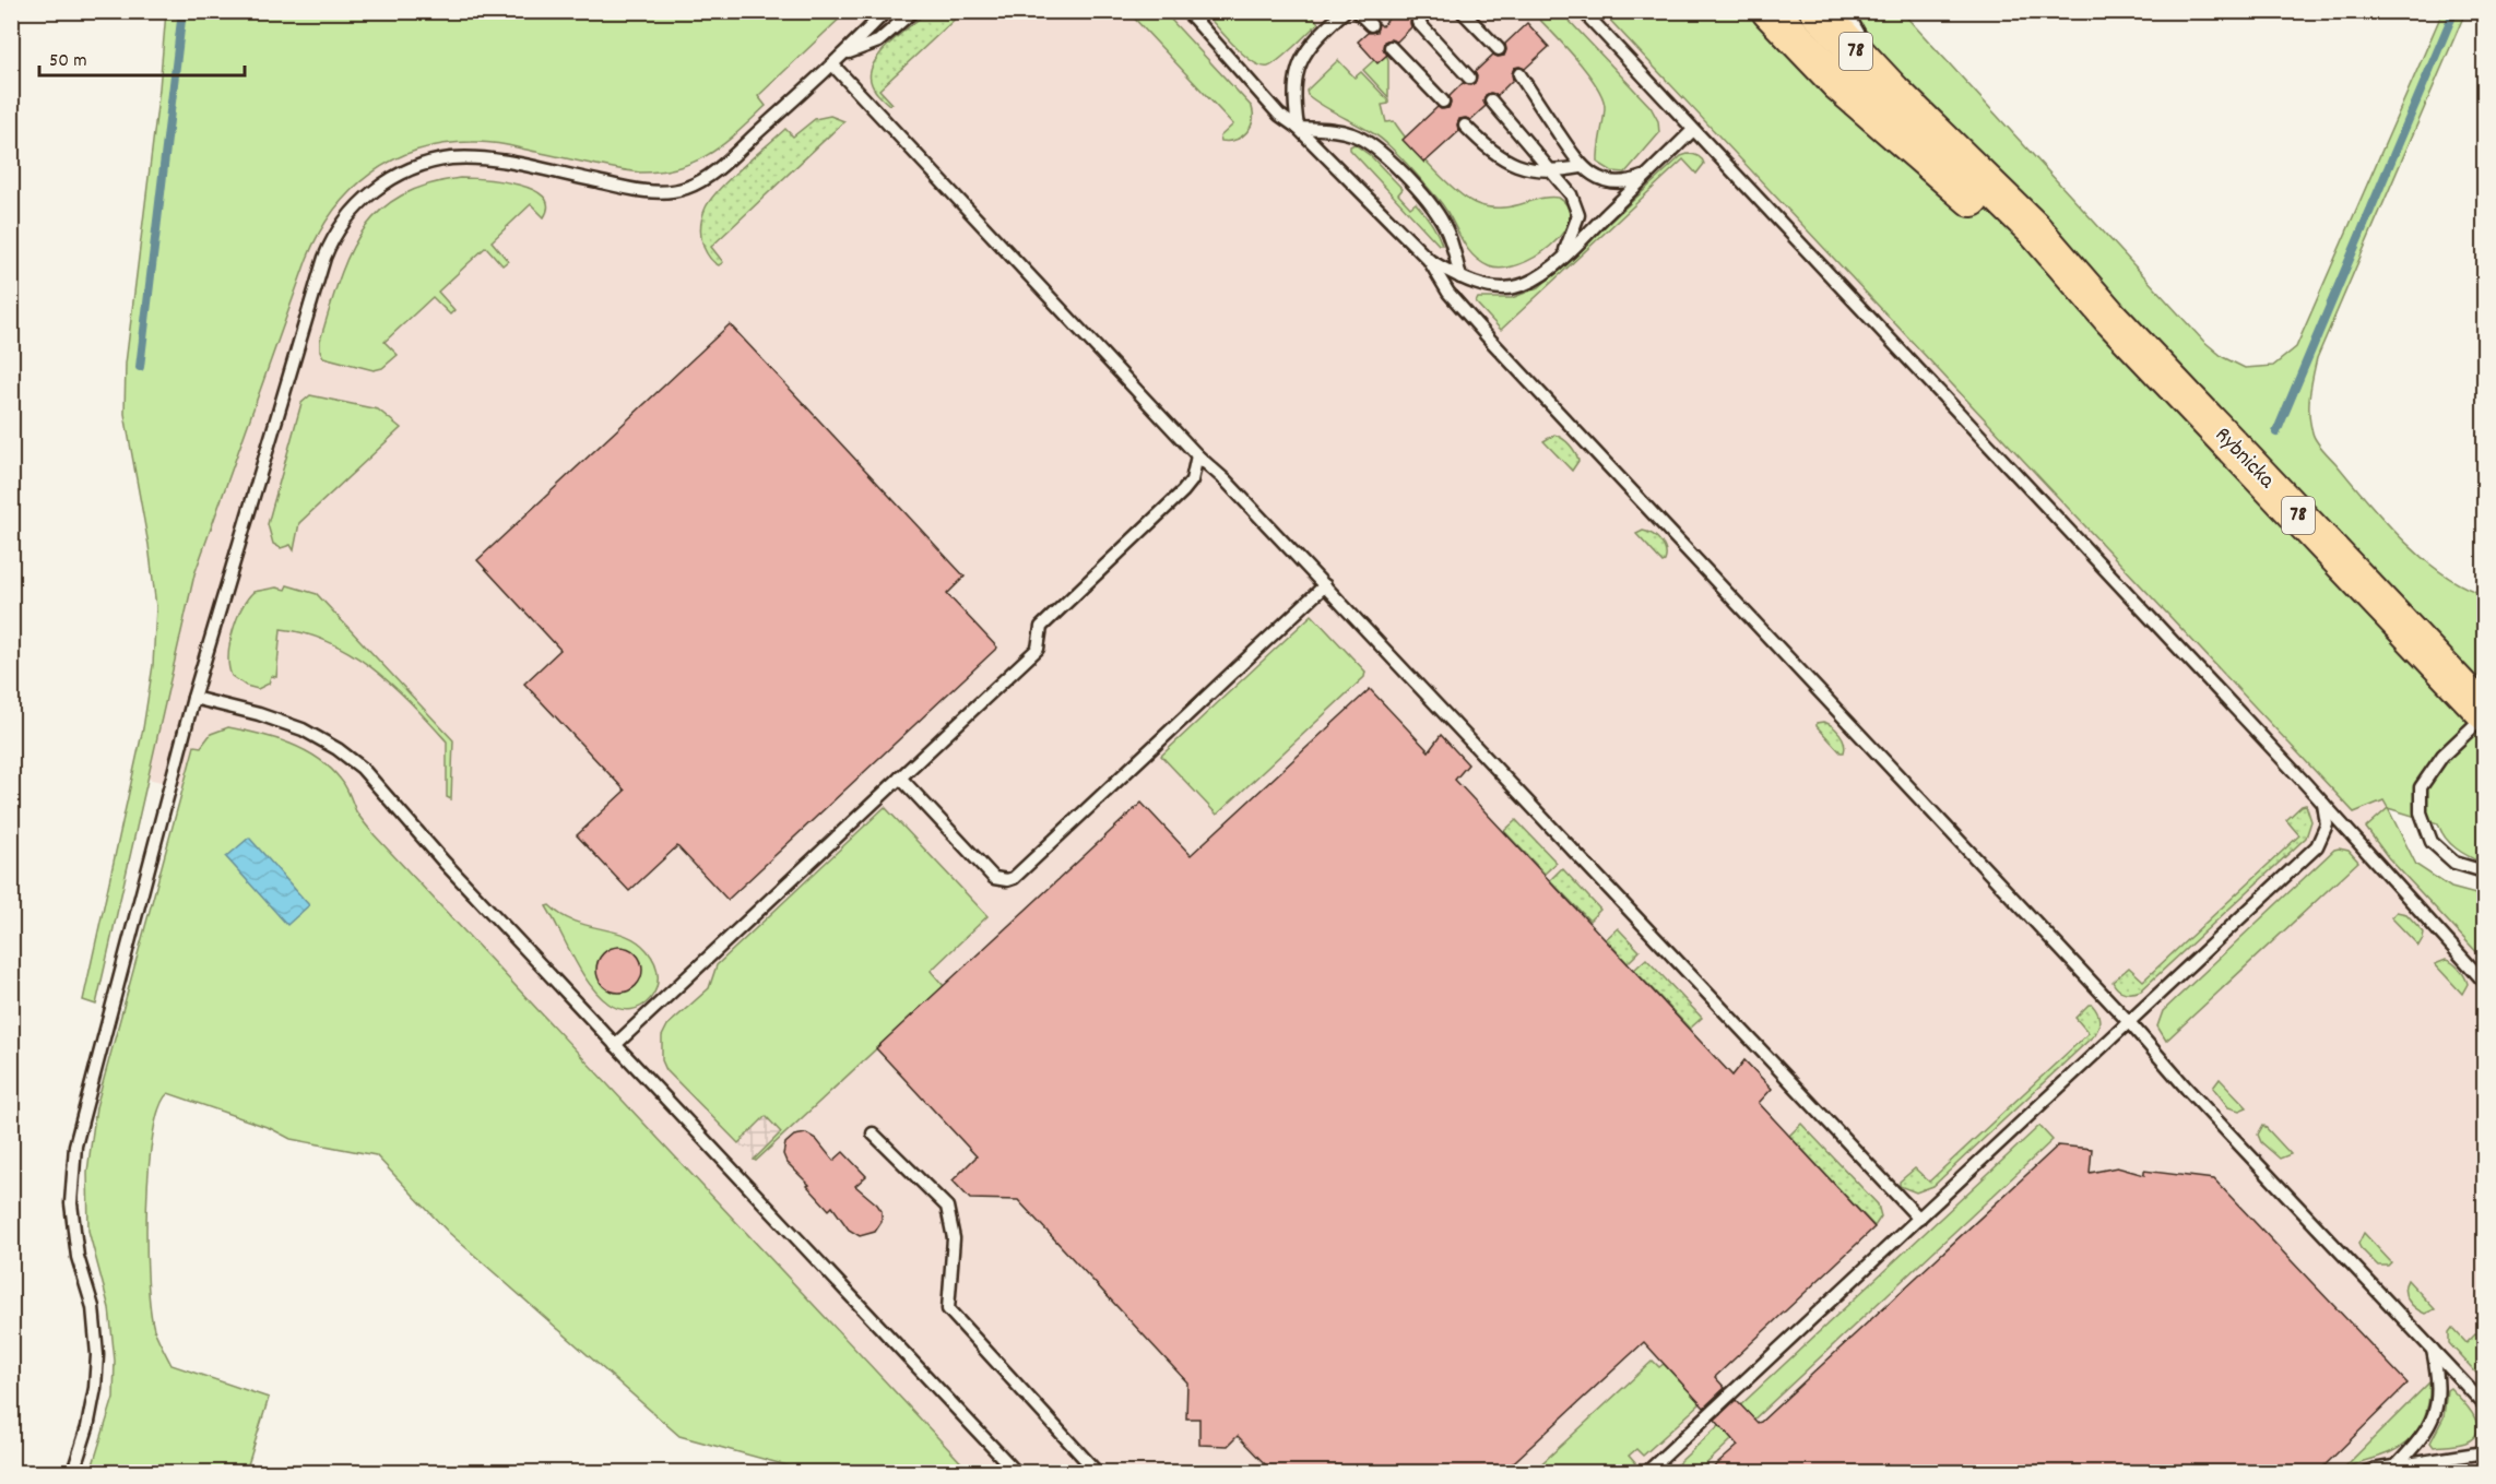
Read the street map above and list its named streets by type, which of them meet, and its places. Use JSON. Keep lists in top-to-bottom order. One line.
{"streets":{"main road":["78","Rybnicka"]},"scale_bar":"50 m"}
